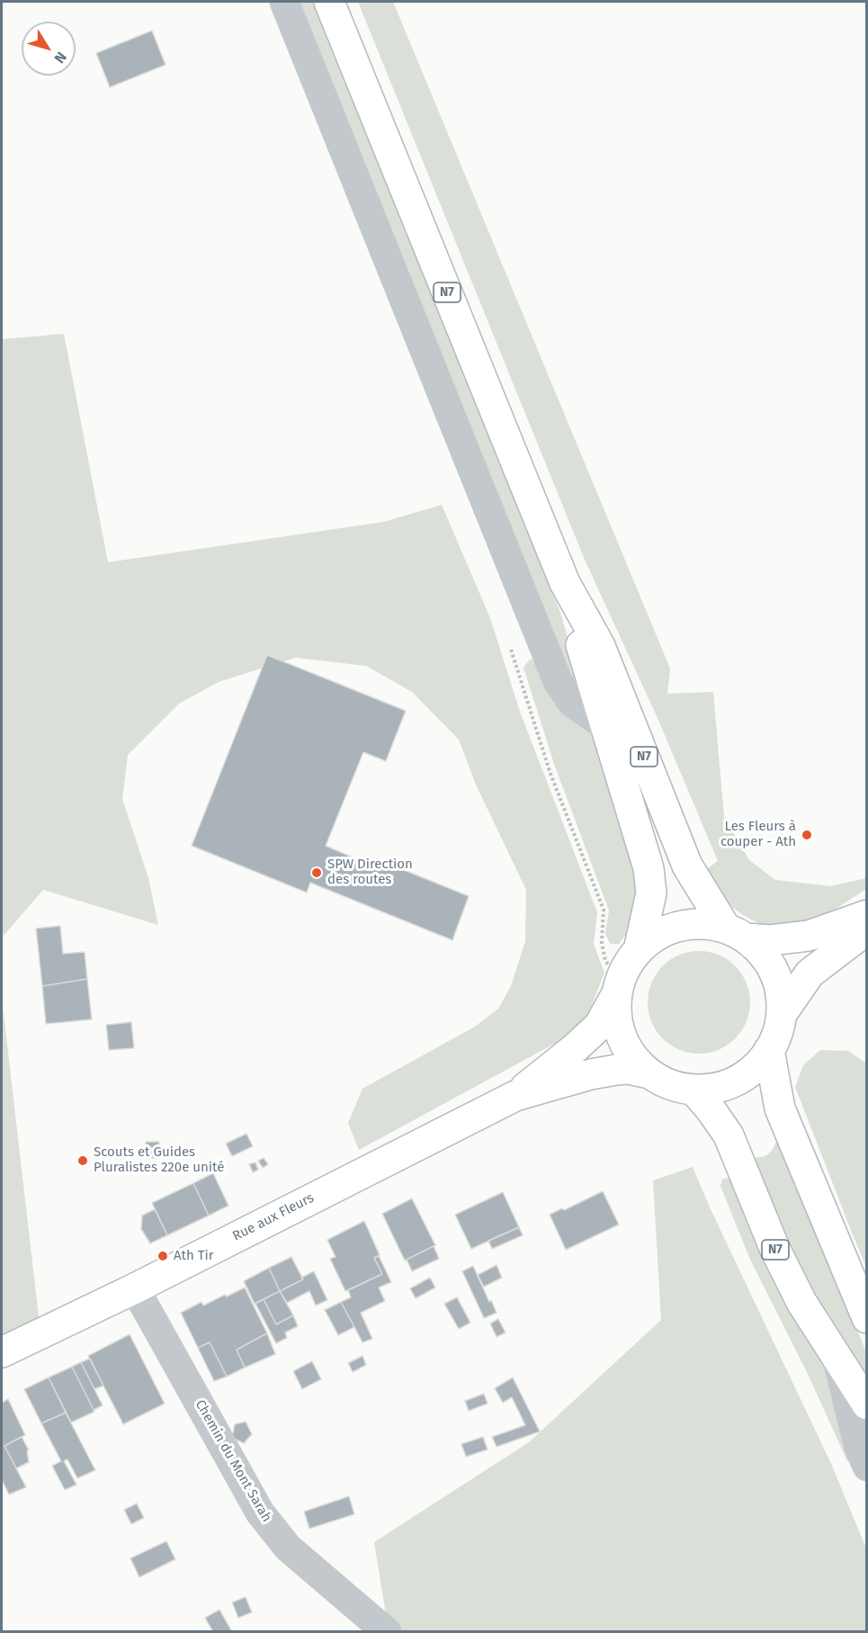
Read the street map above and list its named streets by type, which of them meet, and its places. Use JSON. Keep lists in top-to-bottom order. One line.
{"streets":{"main road":["N7","Rue aux Fleurs"],"street":["Chemin du Mont Sarah"]},"crossings":[["N7","Rue aux Fleurs"],["Rue aux Fleurs","Chemin du Mont Sarah"]],"places":["Les Fleurs à couper - Ath","SPW Direction des routes","Scouts et Guides Pluralistes 220e unité","Ath Tir"],"north":"bottom right"}
